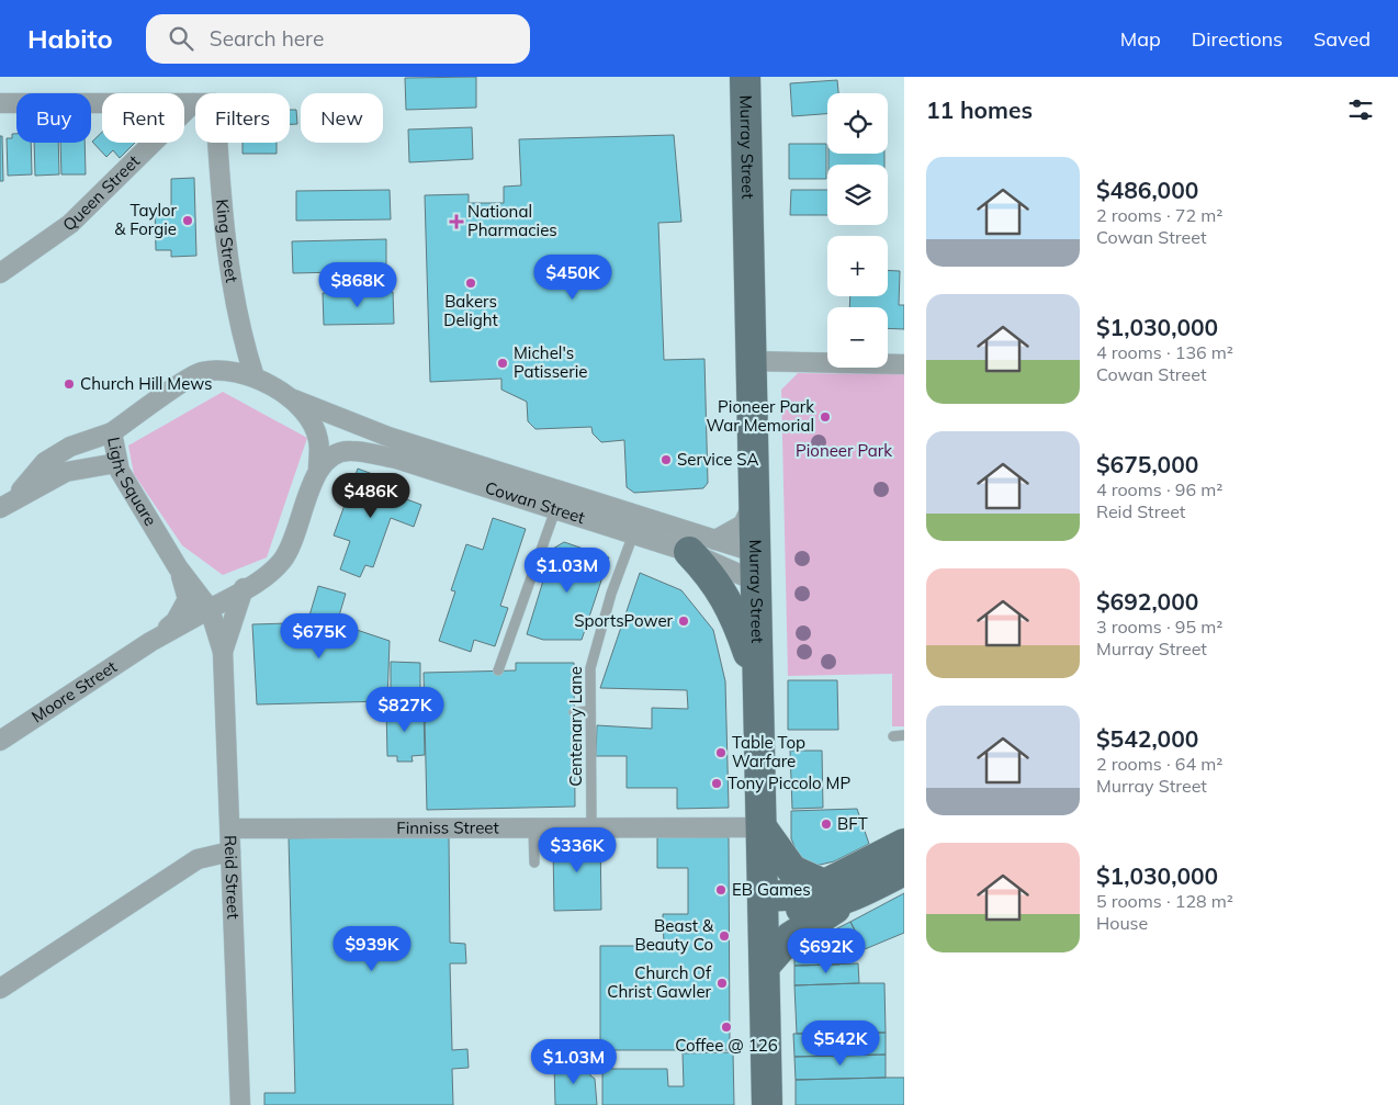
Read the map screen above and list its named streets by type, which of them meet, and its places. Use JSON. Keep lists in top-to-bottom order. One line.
{"streets":{"main road":["Murray Street"],"street":["Queen Street","King Street","Light Square","Cowan Street","Moore Street","Finniss Street","Reid Street"],"lane":["Centenary Lane"]},"crossings":[["Murray Street","Cowan Street"],["Murray Street","Finniss Street"],["Queen Street","King Street"],["King Street","Light Square"],["Light Square","Cowan Street"],["Light Square","Moore Street"],["Light Square","Reid Street"],["Cowan Street","Centenary Lane"],["Moore Street","Reid Street"],["Centenary Lane","Finniss Street"],["Finniss Street","Reid Street"]],"parks":["Pioneer Park"],"places":{"other":["Taylor & Forgie","Bakers Delight","Michel's Patisserie","Church Hill Mews","Pioneer Park War Memorial","Service SA","SportsPower","Table Top Warfare","Tony Piccolo MP","BFT","EB Games","Beast & Beauty Co","Church Of Christ Gawler","Coffee @ 126"],"health":["National Pharmacies"]},"page":{"header":"Habito","search":"Search here","nav":["Map","Directions","Saved"],"heading":"11 homes","map_buttons":["+","−"],"chip":["Buy","Rent","Filters","New"],"list":[{"name":"$486,000","note":"2 rooms · 72 m² · Cowan Street"},{"name":"$1,030,000","note":"4 rooms · 136 m² · Cowan Street"},{"name":"$675,000","note":"4 rooms · 96 m² · Reid Street"},{"name":"$692,000","note":"3 rooms · 95 m² · Murray Street"},{"name":"$542,000","note":"2 rooms · 64 m² · Murray Street"},{"name":"$1,030,000","note":"5 rooms · 128 m² · House"}],"price":["$450K","$868K","$486K","$1.03M","$675K","$827K","$336K","$939K","$692K","$542K","$1.03M"]}}
